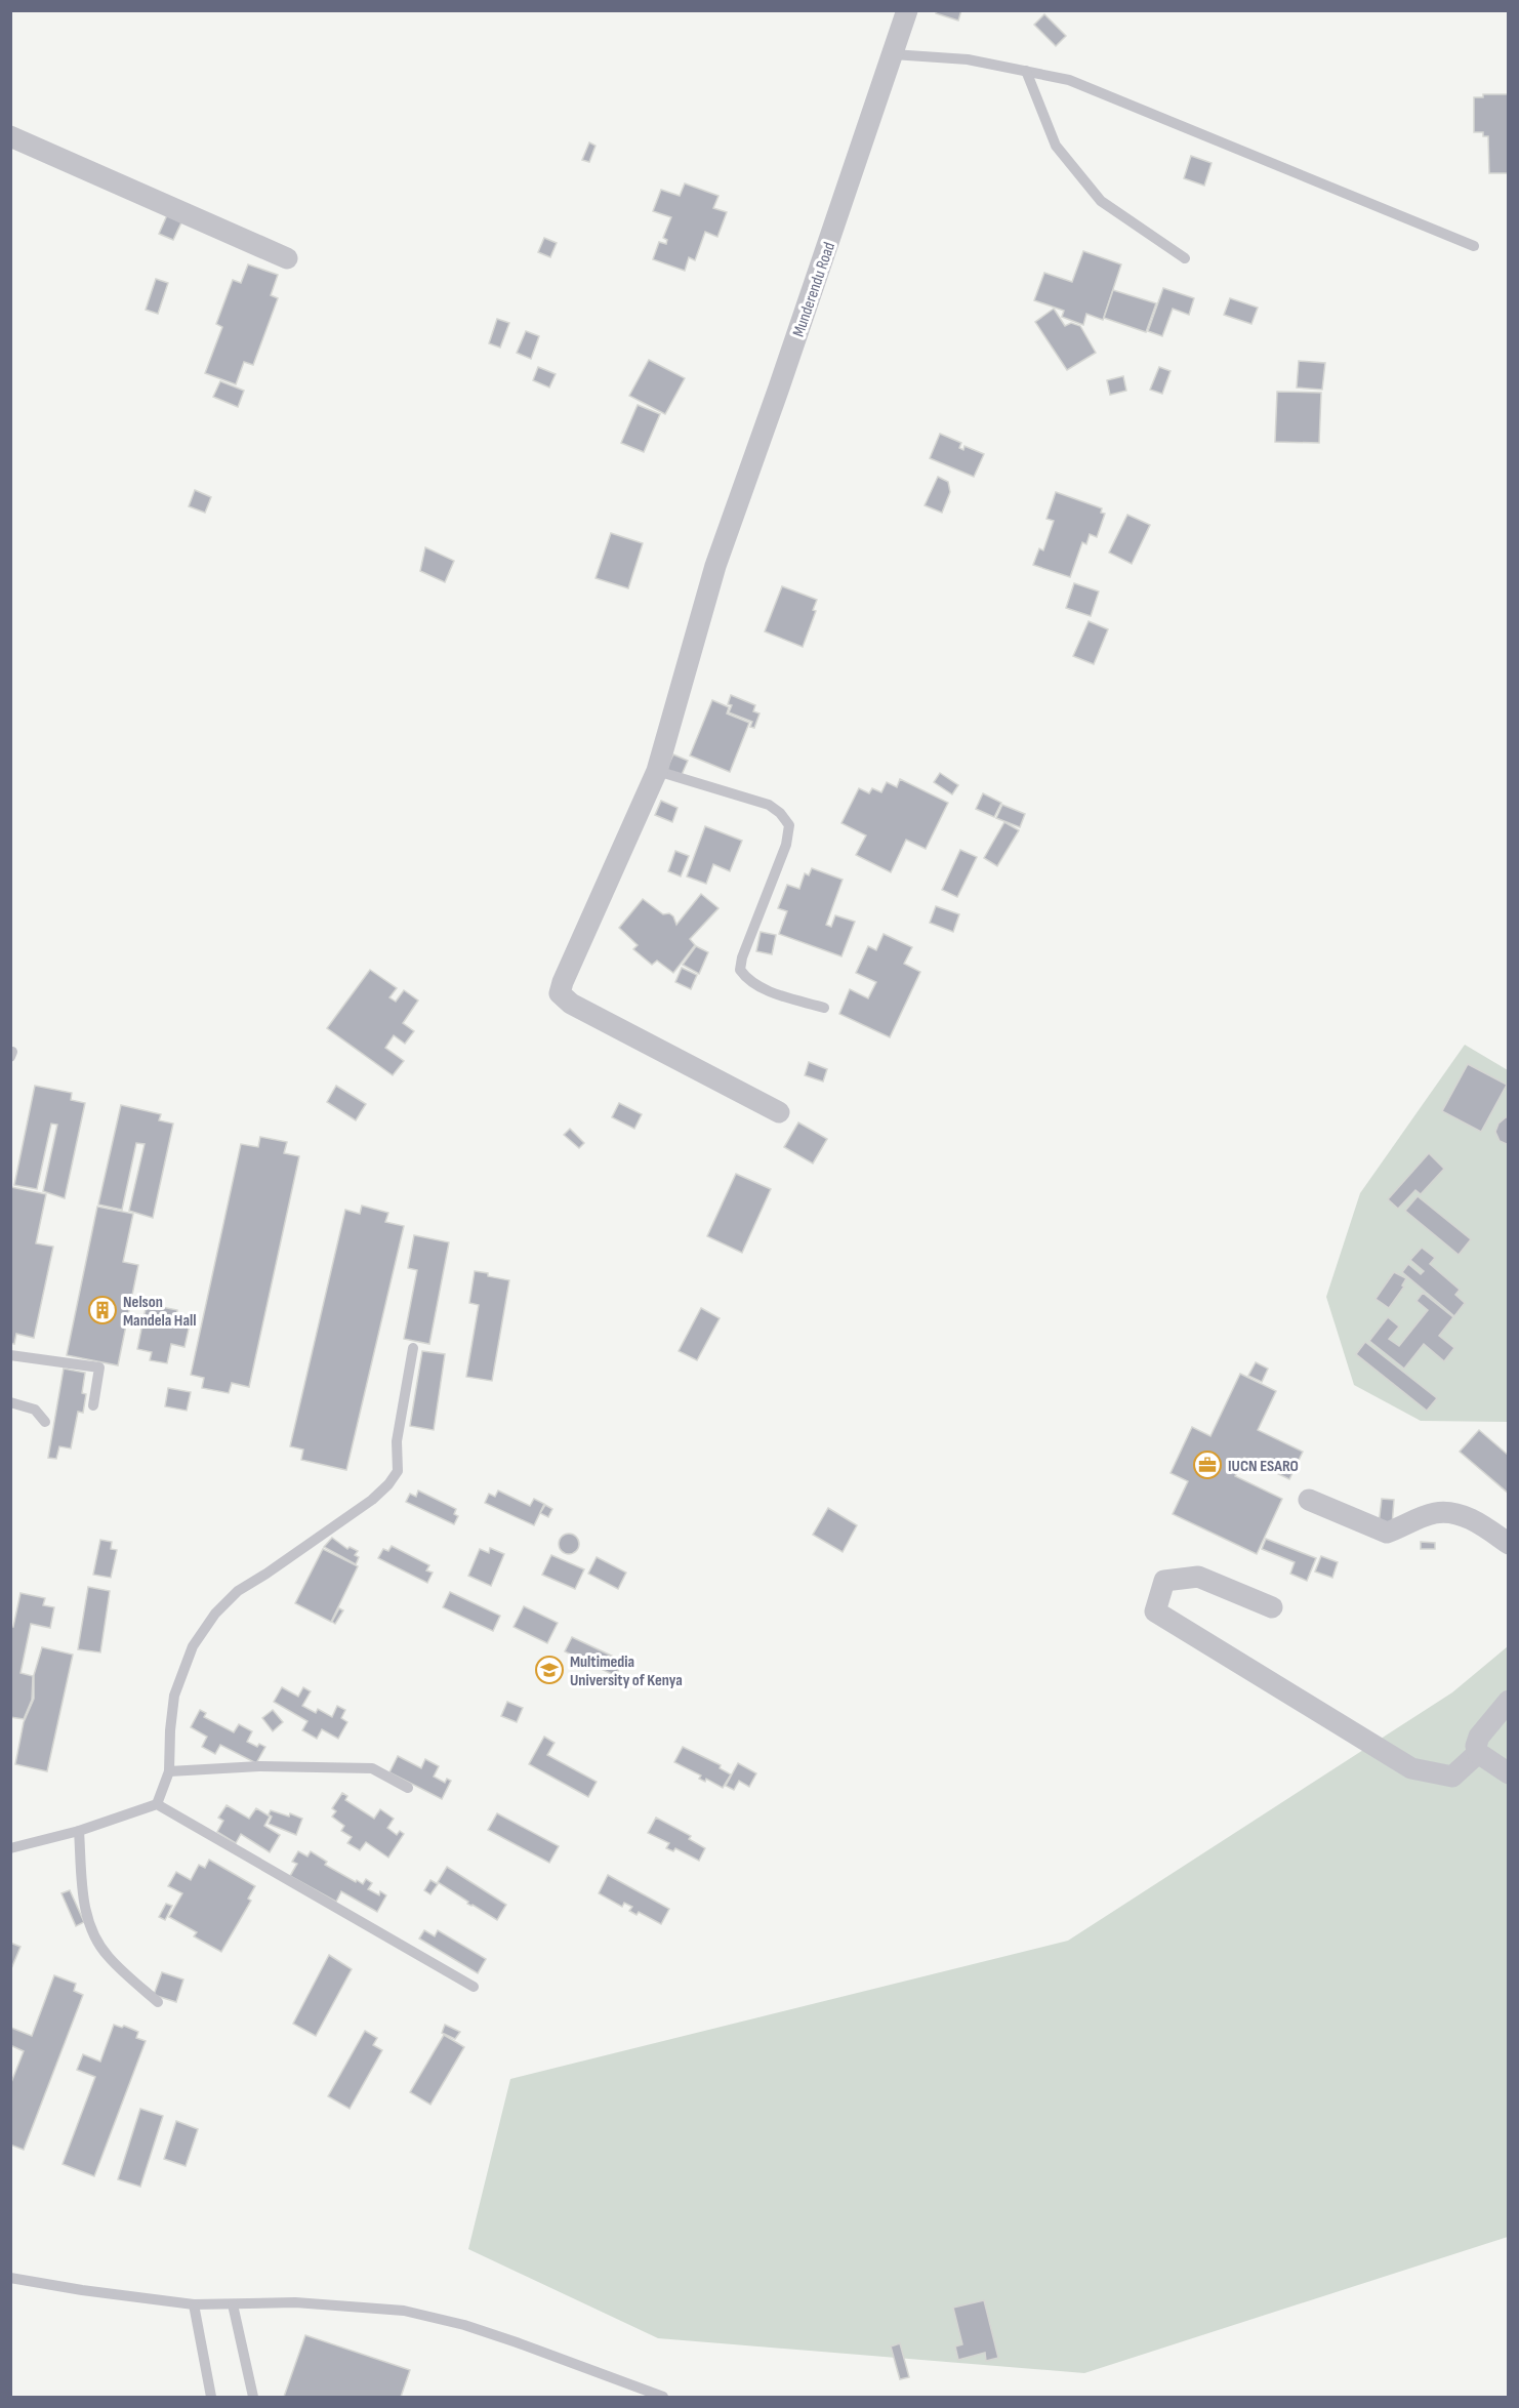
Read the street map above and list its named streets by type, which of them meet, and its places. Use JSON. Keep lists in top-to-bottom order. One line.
{"streets":{"street":["Munderendu Road"]},"places":{"building":["Nelson Mandela Hall"],"office":["IUCN ESARO"],"school or university":["Multimedia University of Kenya"]}}
